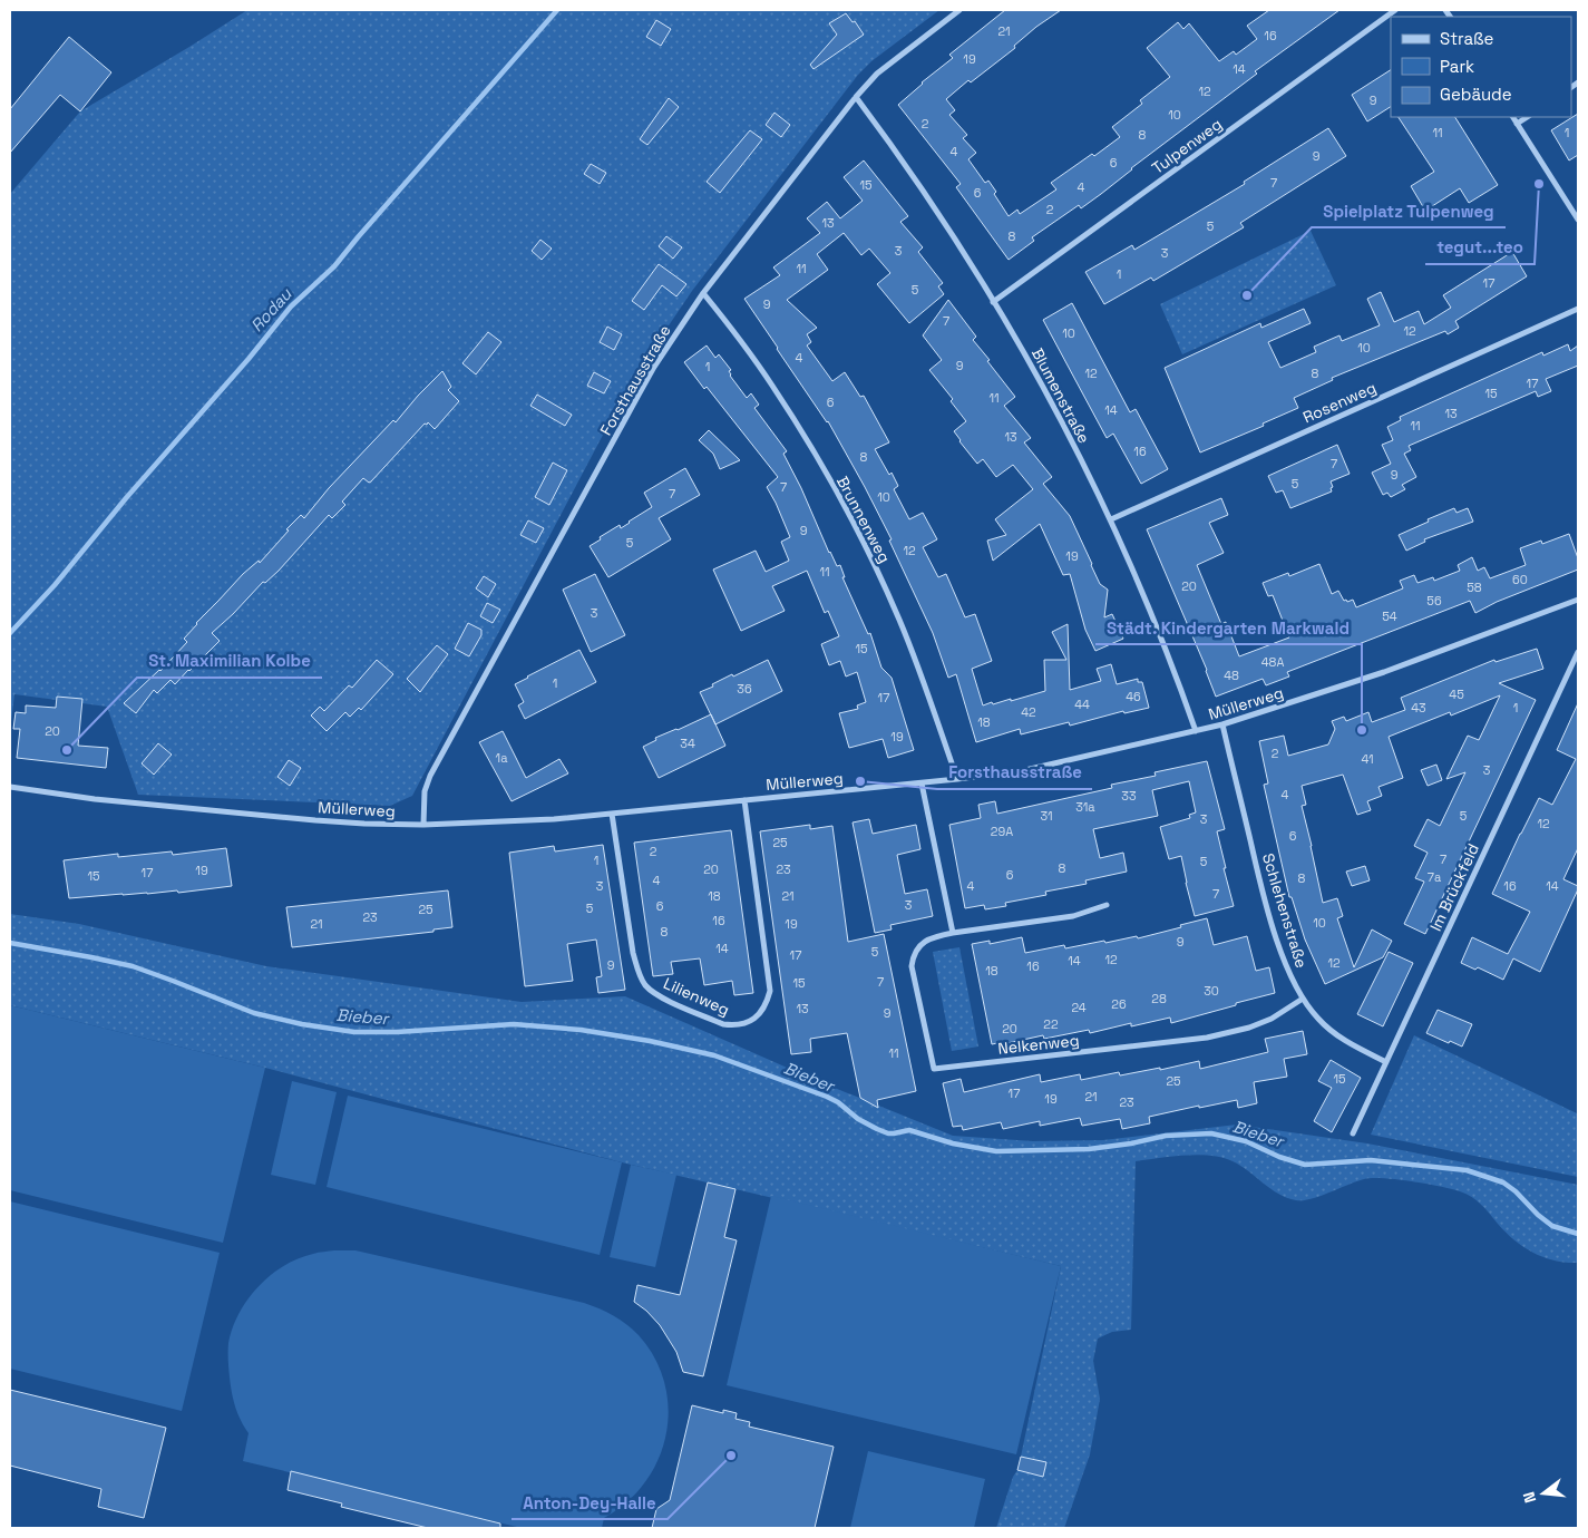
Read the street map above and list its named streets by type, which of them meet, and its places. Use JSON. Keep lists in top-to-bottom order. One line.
{"streets":{"street":["Tulpenweg","Forsthausstraße","Blumenstraße","Rosenweg","Brunnenweg","Müllerweg","Im Brückfeld","Schlehenstraße","Lilienweg","Nelkenweg"]},"crossings":[["Tulpenweg","Blumenstraße"],["Forsthausstraße","Blumenstraße"],["Forsthausstraße","Brunnenweg"],["Forsthausstraße","Müllerweg"],["Blumenstraße","Rosenweg"],["Blumenstraße","Müllerweg"],["Brunnenweg","Müllerweg"],["Müllerweg","Schlehenstraße"],["Müllerweg","Lilienweg"],["Im Brückfeld","Schlehenstraße"],["Schlehenstraße","Nelkenweg"]],"water":["Rodau","Bieber"],"places":["tegut...teo","Spielplatz Tulpenweg","Städt. Kindergarten Markwald","St. Maximilian Kolbe","Forsthausstraße","Anton-Dey-Halle"],"house_numbers":["21","16","19","14","12","9","10","2","11","1","8","4","9","6","7","15","4","6","2","13","5","8","3","3","11","1","17","5","9","7","12","10","10","4","9","1","12","8","17","15","11","6","14","13","11","13","16","8","7","9","5","7","7","10","9","5","12","19","11","60","20","58","56","3","54","15","48A","48","1","36","45","46","17","44","43","1","42","18","20","19","34","2","1a","41","3","4","33","31a","31","5","3","12","29A","6","25","2","7","1","5","8","20","23","19","17","6","15","7a","8","4","3","4","16","14","7","18","21","3","6","5","25","23","16","10","21","19","8","9","14","5","17","12","14","12","9","16","18","7","15","30","28","26","24","13","9","22","20","11","15","25","17","21","19","23"],"legend":["Straße","Park","Gebäude"],"north":"left"}
